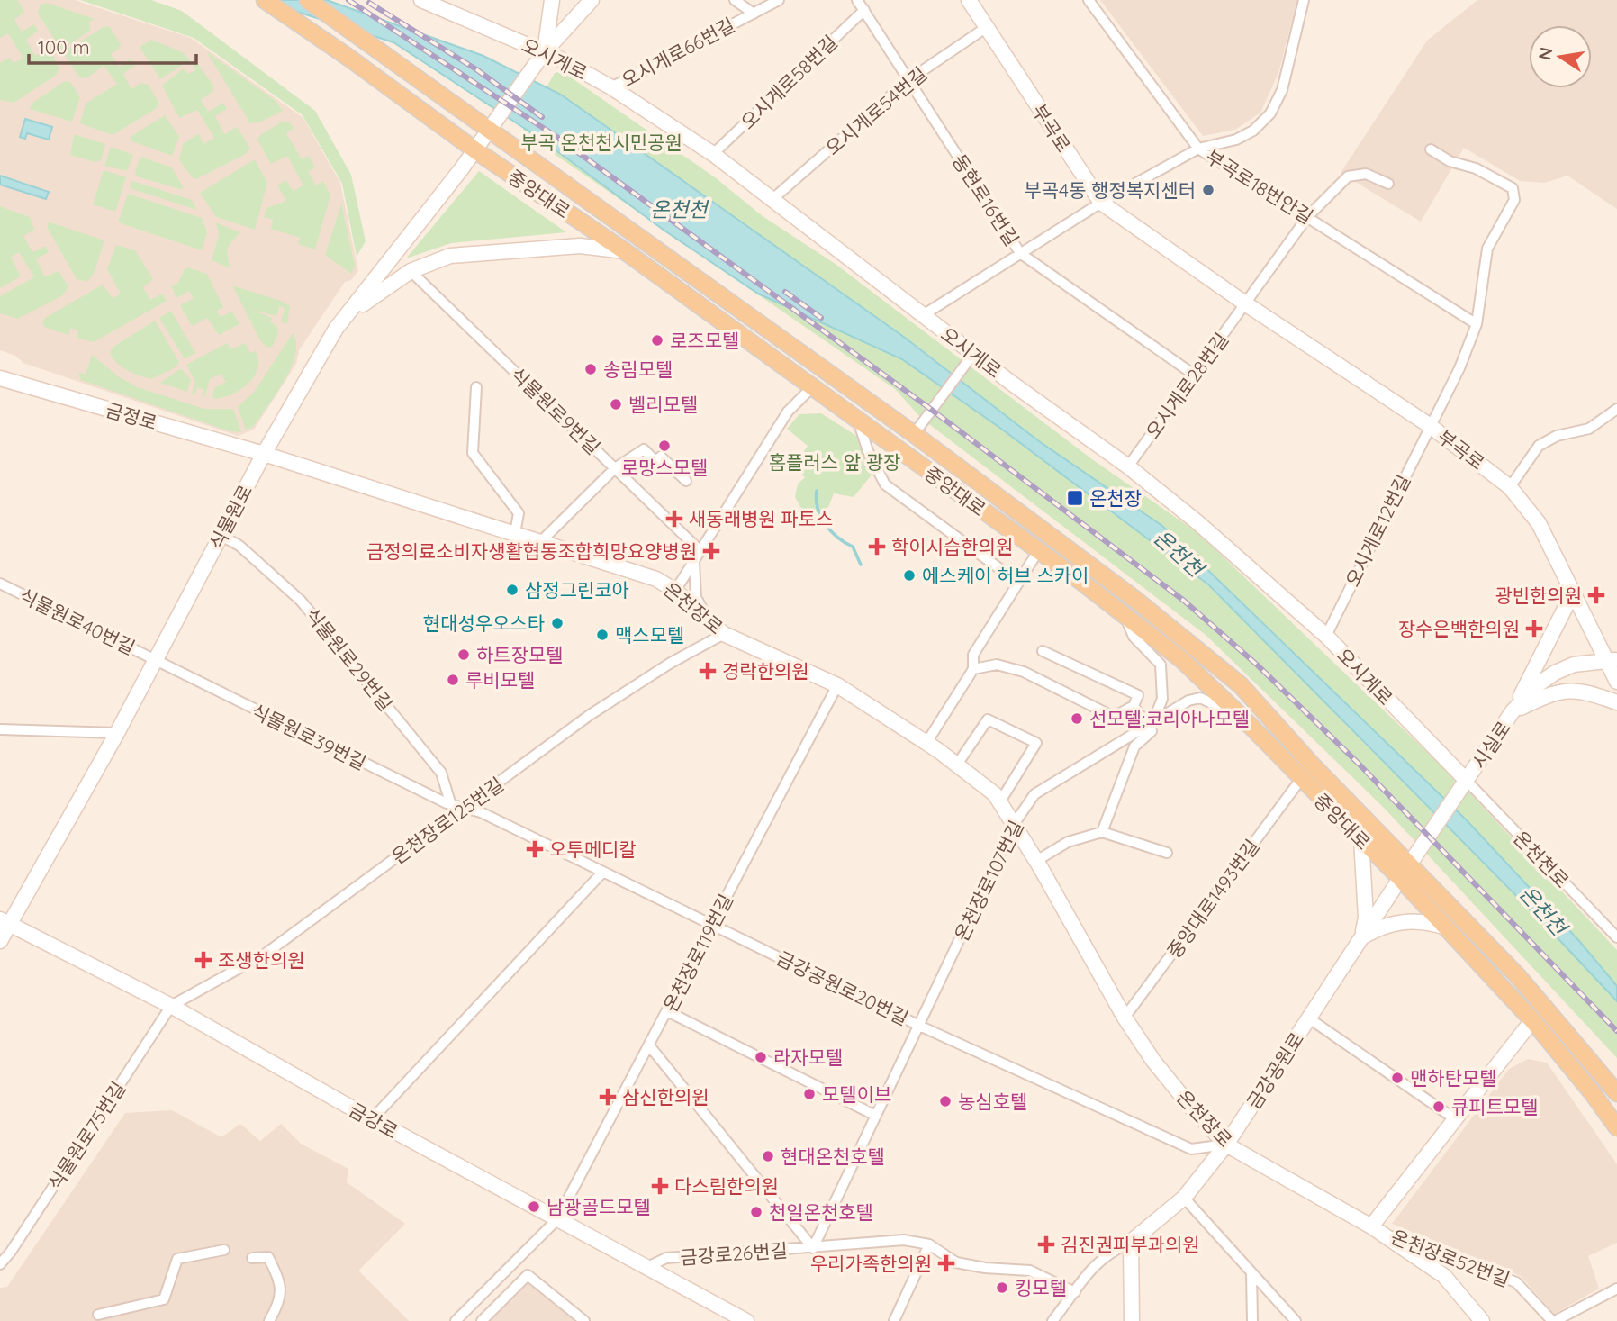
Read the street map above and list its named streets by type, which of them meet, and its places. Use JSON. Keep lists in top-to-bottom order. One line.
{"streets":{"main road":["오시게로","부곡로","중앙대로","금정로","식물원로","온천장로","시실로","금강공원로","금강로"],"street":["오시게로66번길","오시게로58번길","오시게로54번길","부곡로18번안길","동현로16번길","오시게로28번길","식물원로9번길","오시게로12번길","식물원로40번길","식물원로29번길","식물원로39번길","온천장로125번길","온천천로","온천장로107번길","중앙대로1493번길","온천장로119번길","금강공원로20번길","식물원로75번길","금강로26번길","온천장로52번길"]},"crossings":[["오시게로66번길","오시게로"],["오시게로","오시게로58번길"],["오시게로","오시게로54번길"],["오시게로","오시게로28번길"],["오시게로","식물원로"],["오시게로","오시게로12번길"],["오시게로","시실로"],["오시게로","온천천로"],["오시게로58번길","동현로16번길"],["오시게로54번길","부곡로"],["오시게로54번길","동현로16번길"],["부곡로","오시게로28번길"],["부곡로","오시게로12번길"],["부곡로","시실로"],["부곡로18번안길","오시게로12번길"],["중앙대로","식물원로"],["중앙대로","시실로"],["중앙대로","온천장로107번길"],["중앙대로","중앙대로1493번길"],["중앙대로","금강공원로"],["동현로16번길","오시게로28번길"],["금정로","식물원로"],["금정로","온천장로"],["식물원로","온천장로"],["식물원로","식물원로40번길"],["식물원로","식물원로29번길"],["식물원로","식물원로39번길"],["식물원로","금강로"],["온천장로","온천장로125번길"],["온천장로","온천장로107번길"],["온천장로","중앙대로1493번길"],["온천장로","온천장로119번길"],["온천장로","금강공원로20번길"],["온천장로","금강공원로"],["온천장로","온천장로52번길"],["식물원로40번길","식물원로39번길"],["식물원로29번길","식물원로39번길"],["식물원로39번길","온천장로125번길"],["식물원로39번길","금강공원로20번길"],["시실로","온천천로"],["시실로","금강공원로"],["온천장로125번길","금강공원로20번길"],["온천장로125번길","금강로"],["온천장로125번길","식물원로75번길"],["온천장로107번길","금강공원로20번길"],["온천장로107번길","금강로26번길"],["온천장로119번길","금강공원로20번길"],["온천장로119번길","금강로"],["금강공원로20번길","금강공원로"],["금강로","식물원로75번길"],["금강로","금강로26번길"]],"water":["온천천"],"parks":["부곡 온천천시민공원","홈플러스 앞 광장"],"places":{"other":["부곡4동 행정복지센터","로즈모텔","송림모텔","벨리모텔","로망스모텔","에스케이 허브 스카이","삼정그린코아","현대성우오스타","맥스모텔","하트장모텔","루비모텔","선모텔;코리아나모텔","라자모텔","맨하탄모텔","모텔이브","농심호텔","큐피트모텔","현대온천호텔","남광골드모텔","천일온천호텔","킹모텔"],"transit":["온천장"],"health":["새동래병원 파토스","학이시습한의원","금정의료소비자생활협동조합희망요양병원","광빈한의원","장수은백한의원","경락한의원","오투메디칼","조생한의원","삼신한의원","다스림한의원","김진권피부과의원","우리가족한의원"]},"scale_bar":"100 m","north":"left"}
